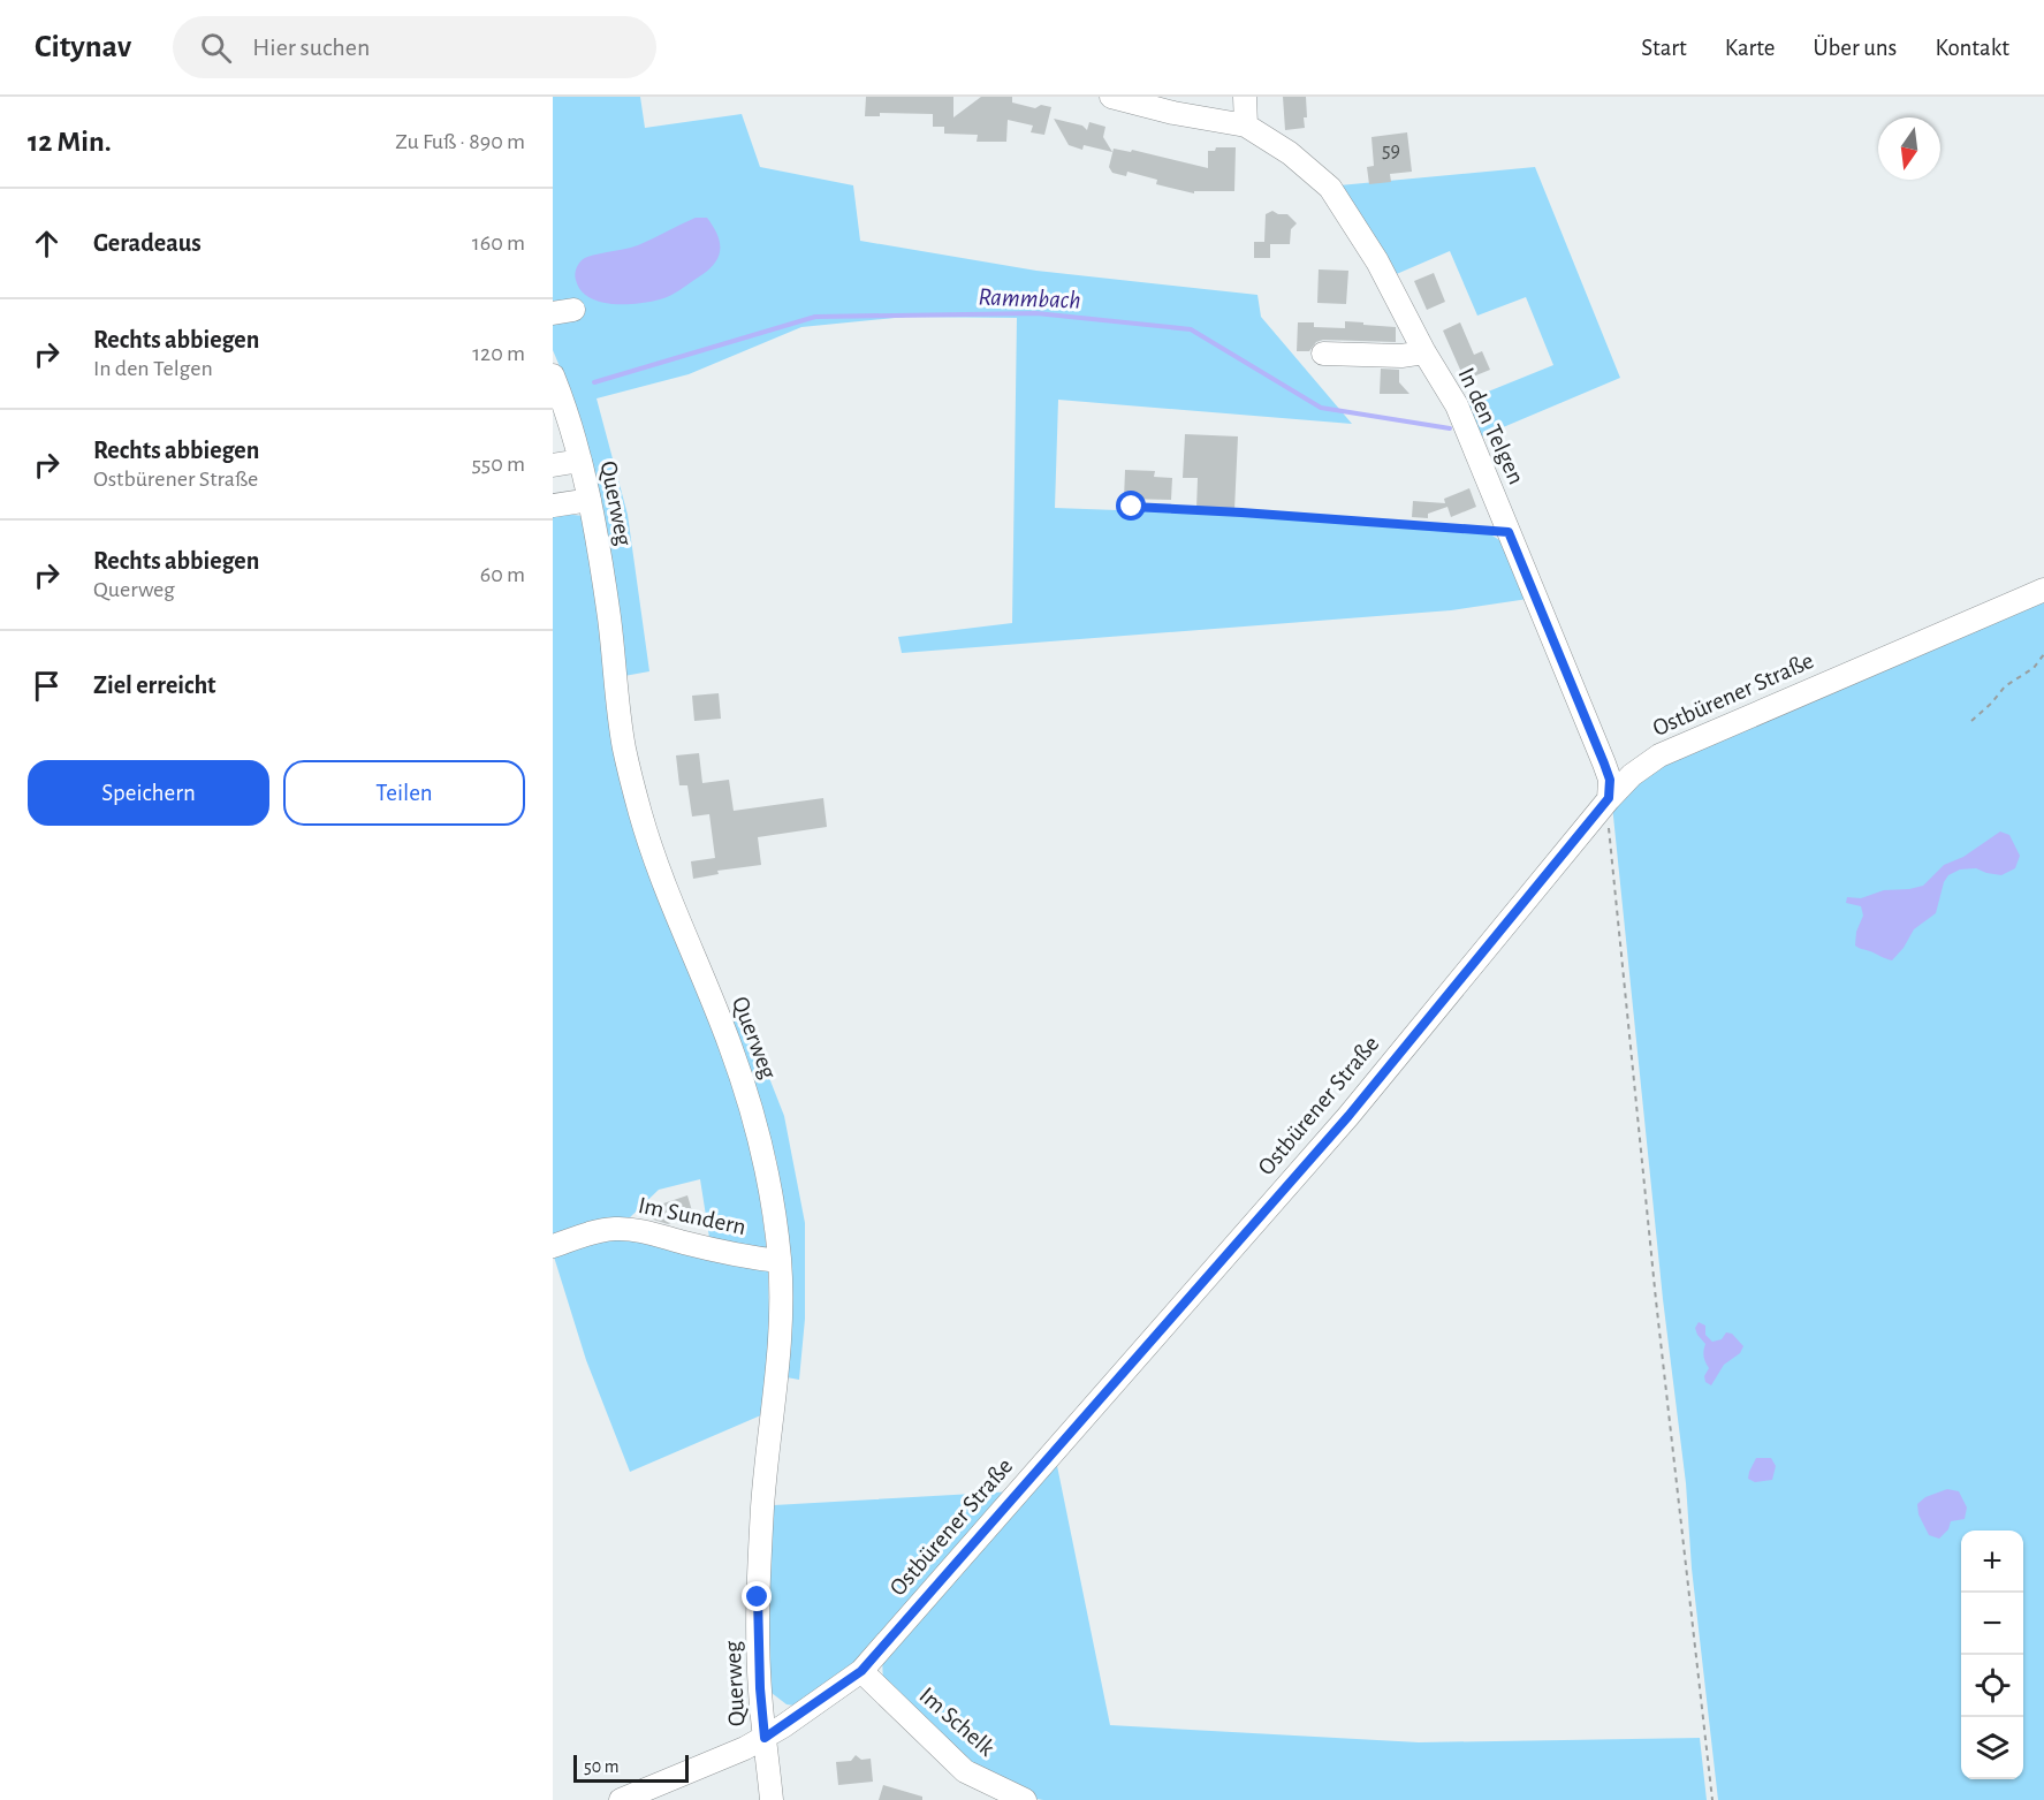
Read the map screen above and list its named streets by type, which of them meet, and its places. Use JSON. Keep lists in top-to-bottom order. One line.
{"streets":{"street":["In den Telgen","Querweg","Ostbürener Straße","Im Sundern","Im Schelk"]},"crossings":[["In den Telgen","Ostbürener Straße"],["Querweg","Ostbürener Straße"],["Querweg","Im Sundern"],["Ostbürener Straße","Im Schelk"]],"water":["Rammbach"],"house_numbers":["59"],"scale_bar":"50 m","north":"bottom","page":{"header":"Citynav","search":"Hier suchen","nav":["Start","Karte","Über uns","Kontakt"],"heading":["12 Min.","Zu Fuß · 890 m"],"list":[["Geradeaus","160 m"],["Rechts abbiegen","In den Telgen","120 m"],["Rechts abbiegen","Ostbürener Straße","550 m"],["Rechts abbiegen","Querweg","60 m"],"Ziel erreicht"],"buttons":["Speichern","Teilen"],"map_buttons":["+","−"],"scale":"50 m"}}
